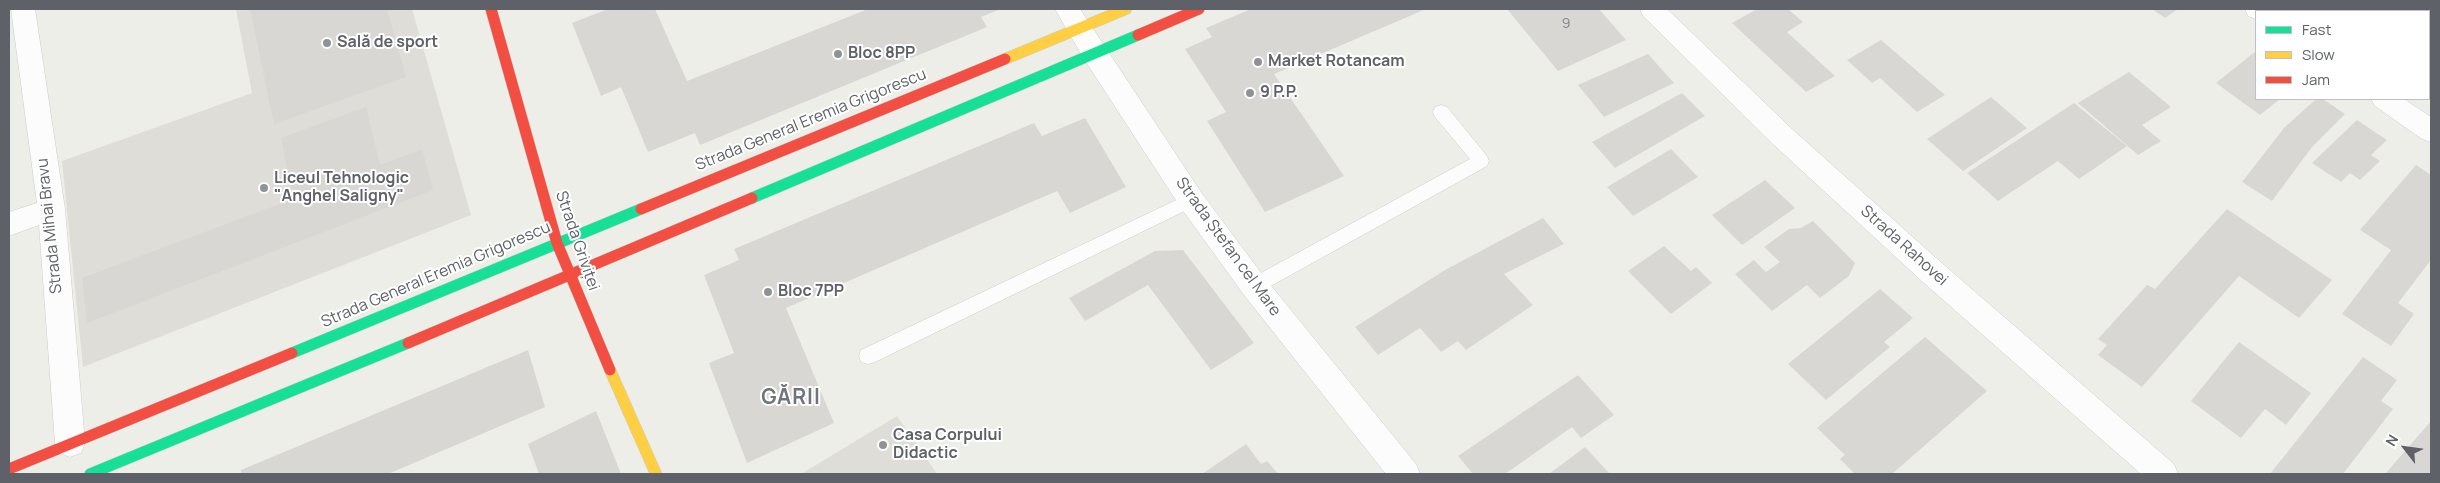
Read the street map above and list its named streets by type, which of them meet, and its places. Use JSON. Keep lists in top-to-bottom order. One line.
{"streets":{"street":["Strada General Eremia Grigorescu","Strada Mihai Bravu","Strada Griviței","Strada Rahovei","Strada Ștefan cel Mare"]},"crossings":[["Strada General Eremia Grigorescu","Strada Mihai Bravu"],["Strada General Eremia Grigorescu","Strada Griviței"],["Strada General Eremia Grigorescu","Strada Ștefan cel Mare"]],"districts":["GĂRII"],"places":["Sală de sport","Bloc 8PP","Market Rotancam","9 P.P.","Liceul Tehnologic \"Anghel Saligny\"","Bloc 7PP","Casa Corpului Didactic"],"house_numbers":["9"],"legend":["Fast","Slow","Jam"],"north":"top left"}
